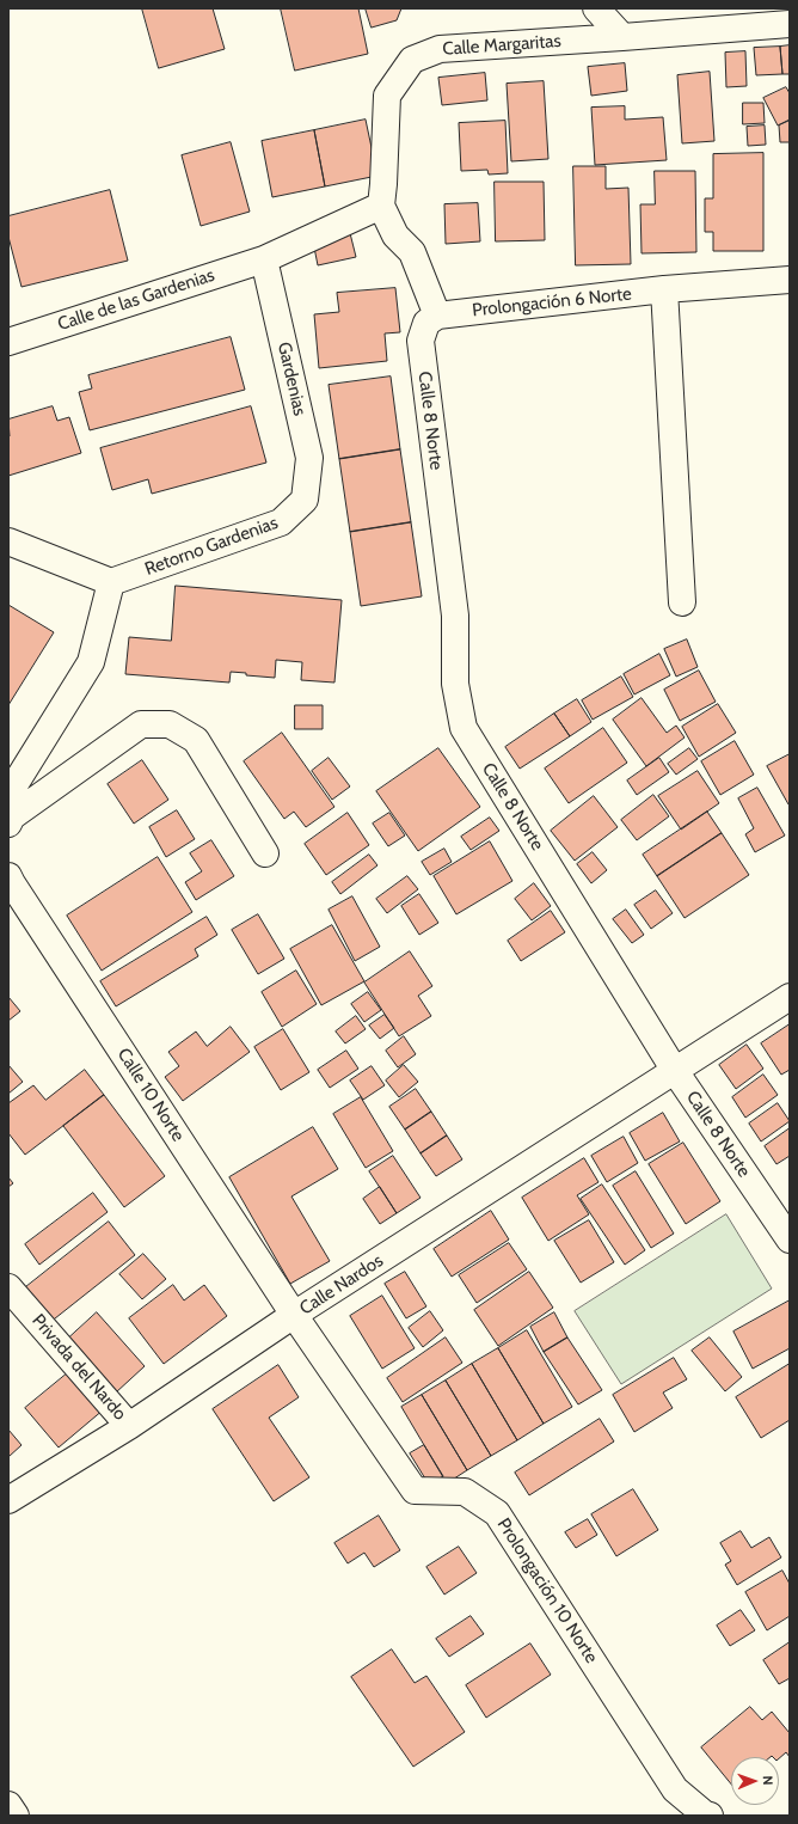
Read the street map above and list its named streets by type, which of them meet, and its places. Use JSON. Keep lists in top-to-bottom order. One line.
{"streets":{"street":["Calle Margaritas","Calle de las Gardenias","Prolongación 6 Norte","Gardenias","Calle 8 Norte","Retorno Gardenias","Calle 10 Norte","Calle Nardos","Privada del Nardo","Prolongación 10 Norte"]},"crossings":[["Calle de las Gardenias","Gardenias"],["Prolongación 6 Norte","Calle 8 Norte"],["Gardenias","Retorno Gardenias"],["Calle 8 Norte","Calle Nardos"],["Calle 10 Norte","Calle Nardos"],["Calle 10 Norte","Prolongación 10 Norte"],["Calle Nardos","Privada del Nardo"],["Calle Nardos","Prolongación 10 Norte"]],"north":"right"}
